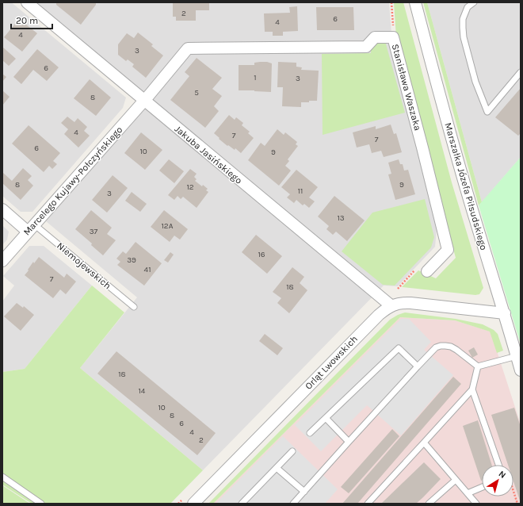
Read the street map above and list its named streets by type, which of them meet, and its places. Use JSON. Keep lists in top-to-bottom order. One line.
{"streets":{"street":["Stanisława Waszaka","Jakuba Jasińskiego","Marcelego Kujawy-Połczyńskiego","Marszałka Józefa Piłsudskiego","Niemojewskich","Orląt Lwowskich"]},"crossings":[["Stanisława Waszaka","Jakuba Jasińskiego"],["Stanisława Waszaka","Marcelego Kujawy-Połczyńskiego"],["Jakuba Jasińskiego","Marcelego Kujawy-Połczyńskiego"],["Jakuba Jasińskiego","Orląt Lwowskich"],["Marcelego Kujawy-Połczyńskiego","Niemojewskich"],["Marszałka Józefa Piłsudskiego","Orląt Lwowskich"]],"house_numbers":["2","6","4","4","3","6","1","3","5","8","4","7","7","6","10","9","8","9","12","11","3","13","12A","37","16","39","41","7","18","18","14","10","8","6","4","2"],"scale_bar":"20 m","north":"top right"}
